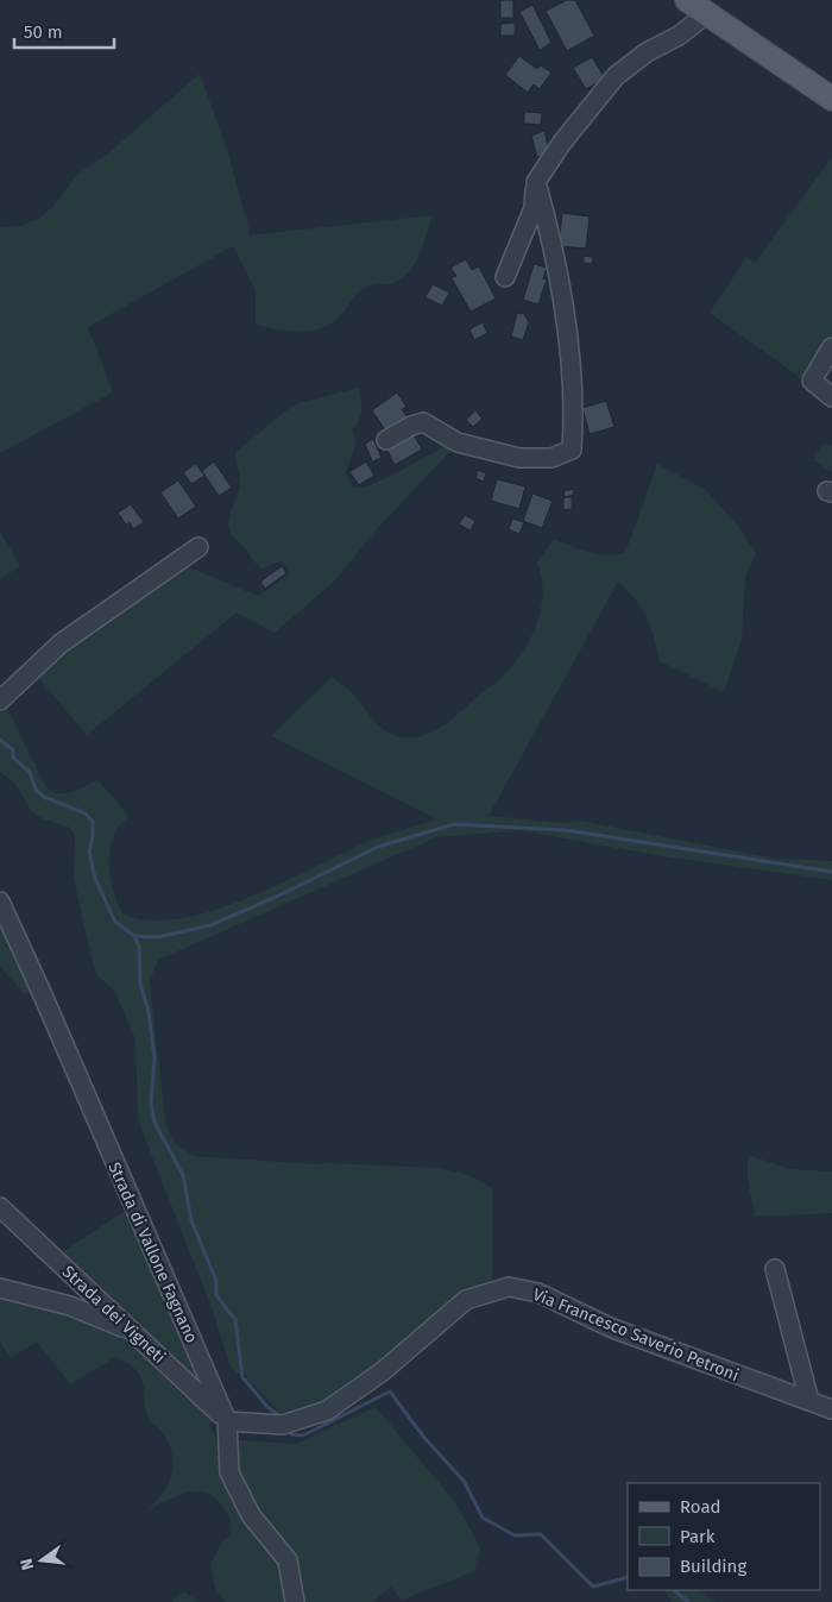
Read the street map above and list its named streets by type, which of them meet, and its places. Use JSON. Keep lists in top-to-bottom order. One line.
{"streets":{"street":["Strada di Vallone Fagnano","Strada dei Vigneti","Via Francesco Saverio Petroni"]},"crossings":[["Strada di Vallone Fagnano","Strada dei Vigneti"],["Strada di Vallone Fagnano","Via Francesco Saverio Petroni"],["Strada dei Vigneti","Via Francesco Saverio Petroni"]],"legend":["Road","Park","Building"],"scale_bar":"50 m","north":"left"}
